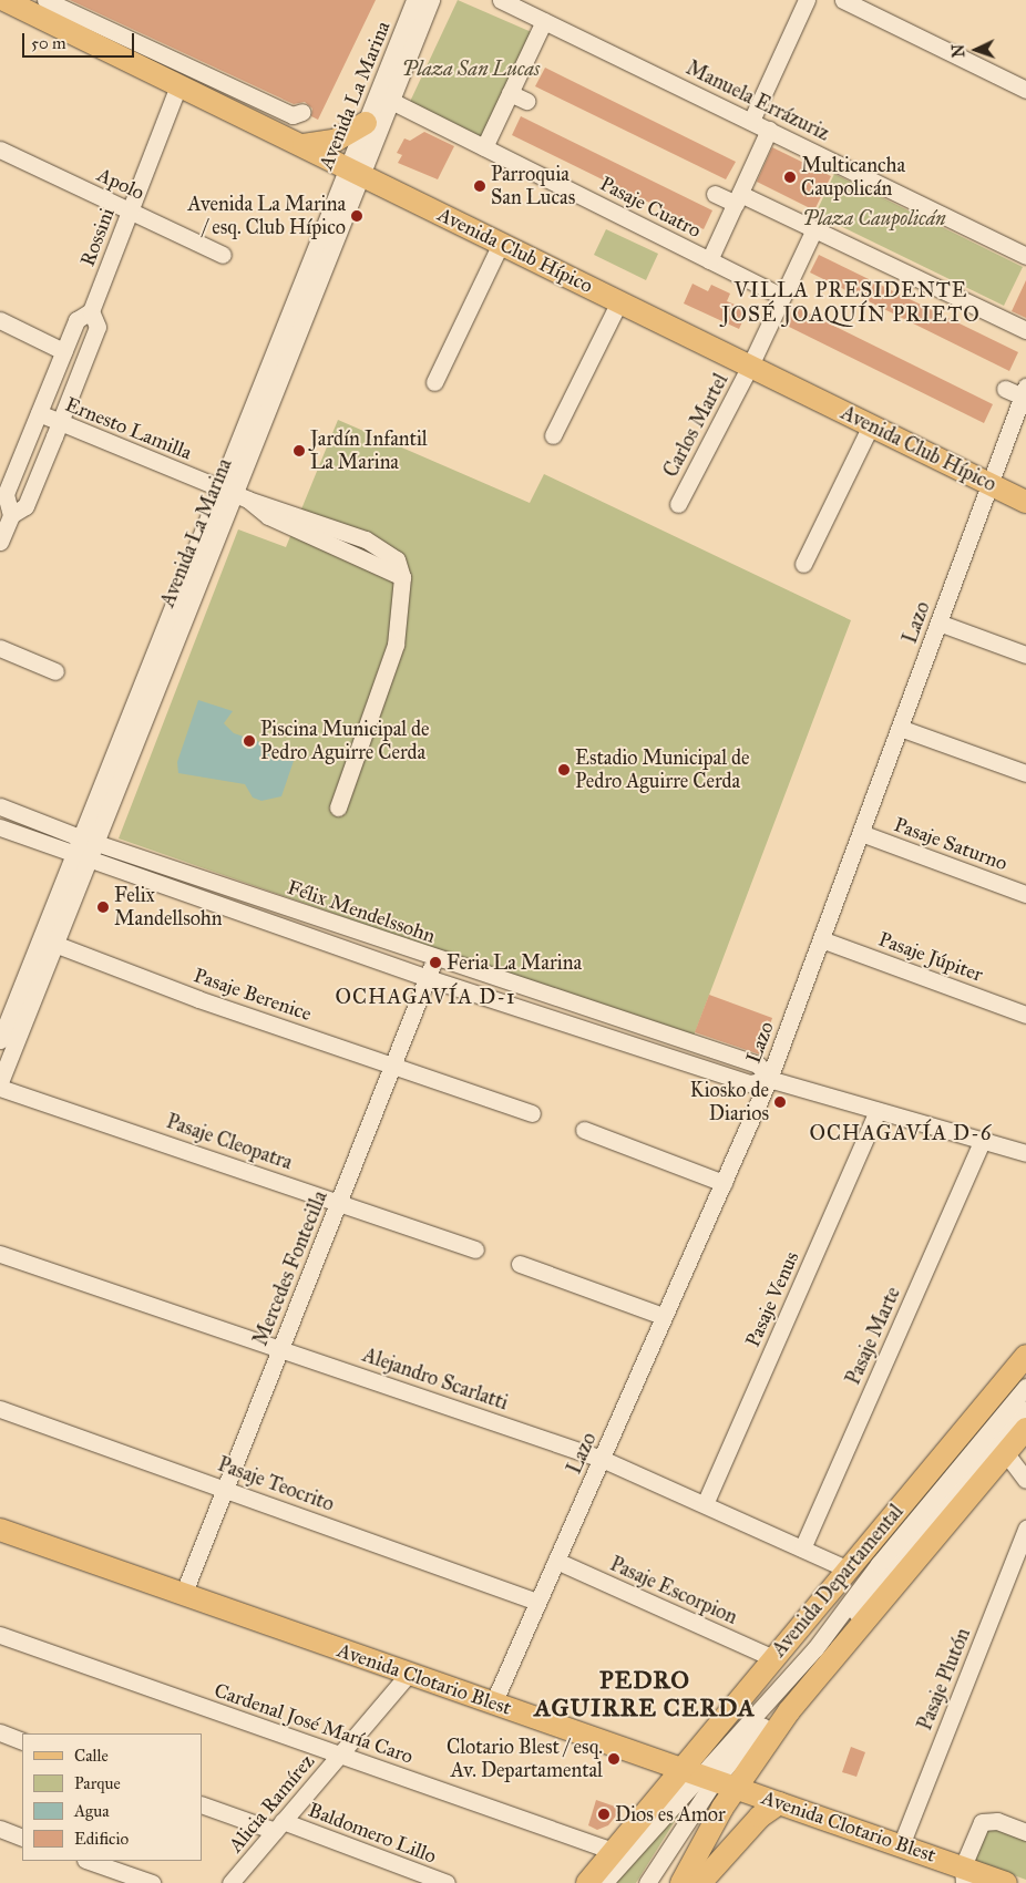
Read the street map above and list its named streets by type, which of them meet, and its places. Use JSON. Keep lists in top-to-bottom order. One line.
{"streets":{"main road":["Avenida Club Hípico","Avenida Departamental","Avenida Clotario Blest"],"street":["Avenida La Marina","Manuela Errázuriz","Apolo","Pasaje Cuatro","Rossini","Carlos Martel","Ernesto Lamilla","Lazo","Pasaje Saturno","Félix Mendelssohn","Pasaje Júpiter","Pasaje Berenice","Pasaje Cleopatra","Mercedes Fontecilla","Pasaje Venus","Pasaje Marte","Alejandro Scarlatti","Pasaje Teocrito","Pasaje Escorpion","Pasaje Plutón","Cardenal José María Caro","Alicia Ramírez","Baldomero Lillo"]},"crossings":[["Avenida La Marina","Pasaje Cuatro"],["Avenida La Marina","Avenida Club Hípico"],["Avenida La Marina","Ernesto Lamilla"],["Avenida La Marina","Félix Mendelssohn"],["Avenida La Marina","Pasaje Berenice"],["Apolo","Rossini"],["Pasaje Cuatro","Carlos Martel"],["Rossini","Avenida Club Hípico"],["Rossini","Ernesto Lamilla"],["Avenida Club Hípico","Carlos Martel"],["Avenida Club Hípico","Lazo"],["Lazo","Pasaje Saturno"],["Lazo","Félix Mendelssohn"],["Lazo","Pasaje Júpiter"],["Lazo","Alejandro Scarlatti"],["Lazo","Pasaje Teocrito"],["Lazo","Pasaje Escorpion"],["Lazo","Avenida Clotario Blest"],["Félix Mendelssohn","Mercedes Fontecilla"],["Félix Mendelssohn","Pasaje Venus"],["Félix Mendelssohn","Pasaje Marte"],["Pasaje Berenice","Mercedes Fontecilla"],["Pasaje Cleopatra","Mercedes Fontecilla"],["Mercedes Fontecilla","Alejandro Scarlatti"],["Mercedes Fontecilla","Pasaje Teocrito"],["Mercedes Fontecilla","Avenida Clotario Blest"],["Pasaje Venus","Alejandro Scarlatti"],["Pasaje Marte","Alejandro Scarlatti"],["Alejandro Scarlatti","Avenida Departamental"],["Avenida Departamental","Pasaje Escorpion"],["Avenida Departamental","Avenida Clotario Blest"],["Avenida Departamental","Cardenal José María Caro"],["Avenida Clotario Blest","Pasaje Plutón"],["Avenida Clotario Blest","Alicia Ramírez"],["Cardenal José María Caro","Alicia Ramírez"],["Alicia Ramírez","Baldomero Lillo"]],"districts":["VILLA PRESIDENTE JOSÉ JOAQUÍN PRIETO","OCHAGAVÍA D-1","OCHAGAVÍA D-6","PEDRO AGUIRRE CERDA"],"parks":["Plaza San Lucas","Plaza Caupolicán"],"places":["Multicancha Caupolicán","Parroquia San Lucas","Avenida La Marina / esq. Club Hípico","Jardín Infantil La Marina","Piscina Municipal de Pedro Aguirre Cerda","Estadio Municipal de Pedro Aguirre Cerda","Felix Mandellsohn","Feria La Marina","Kiosko de Diarios","Clotario Blest / esq. Av. Departamental","Dios es Amor"],"legend":["Calle","Parque","Agua","Edificio"],"scale_bar":"50 m","north":"left"}
